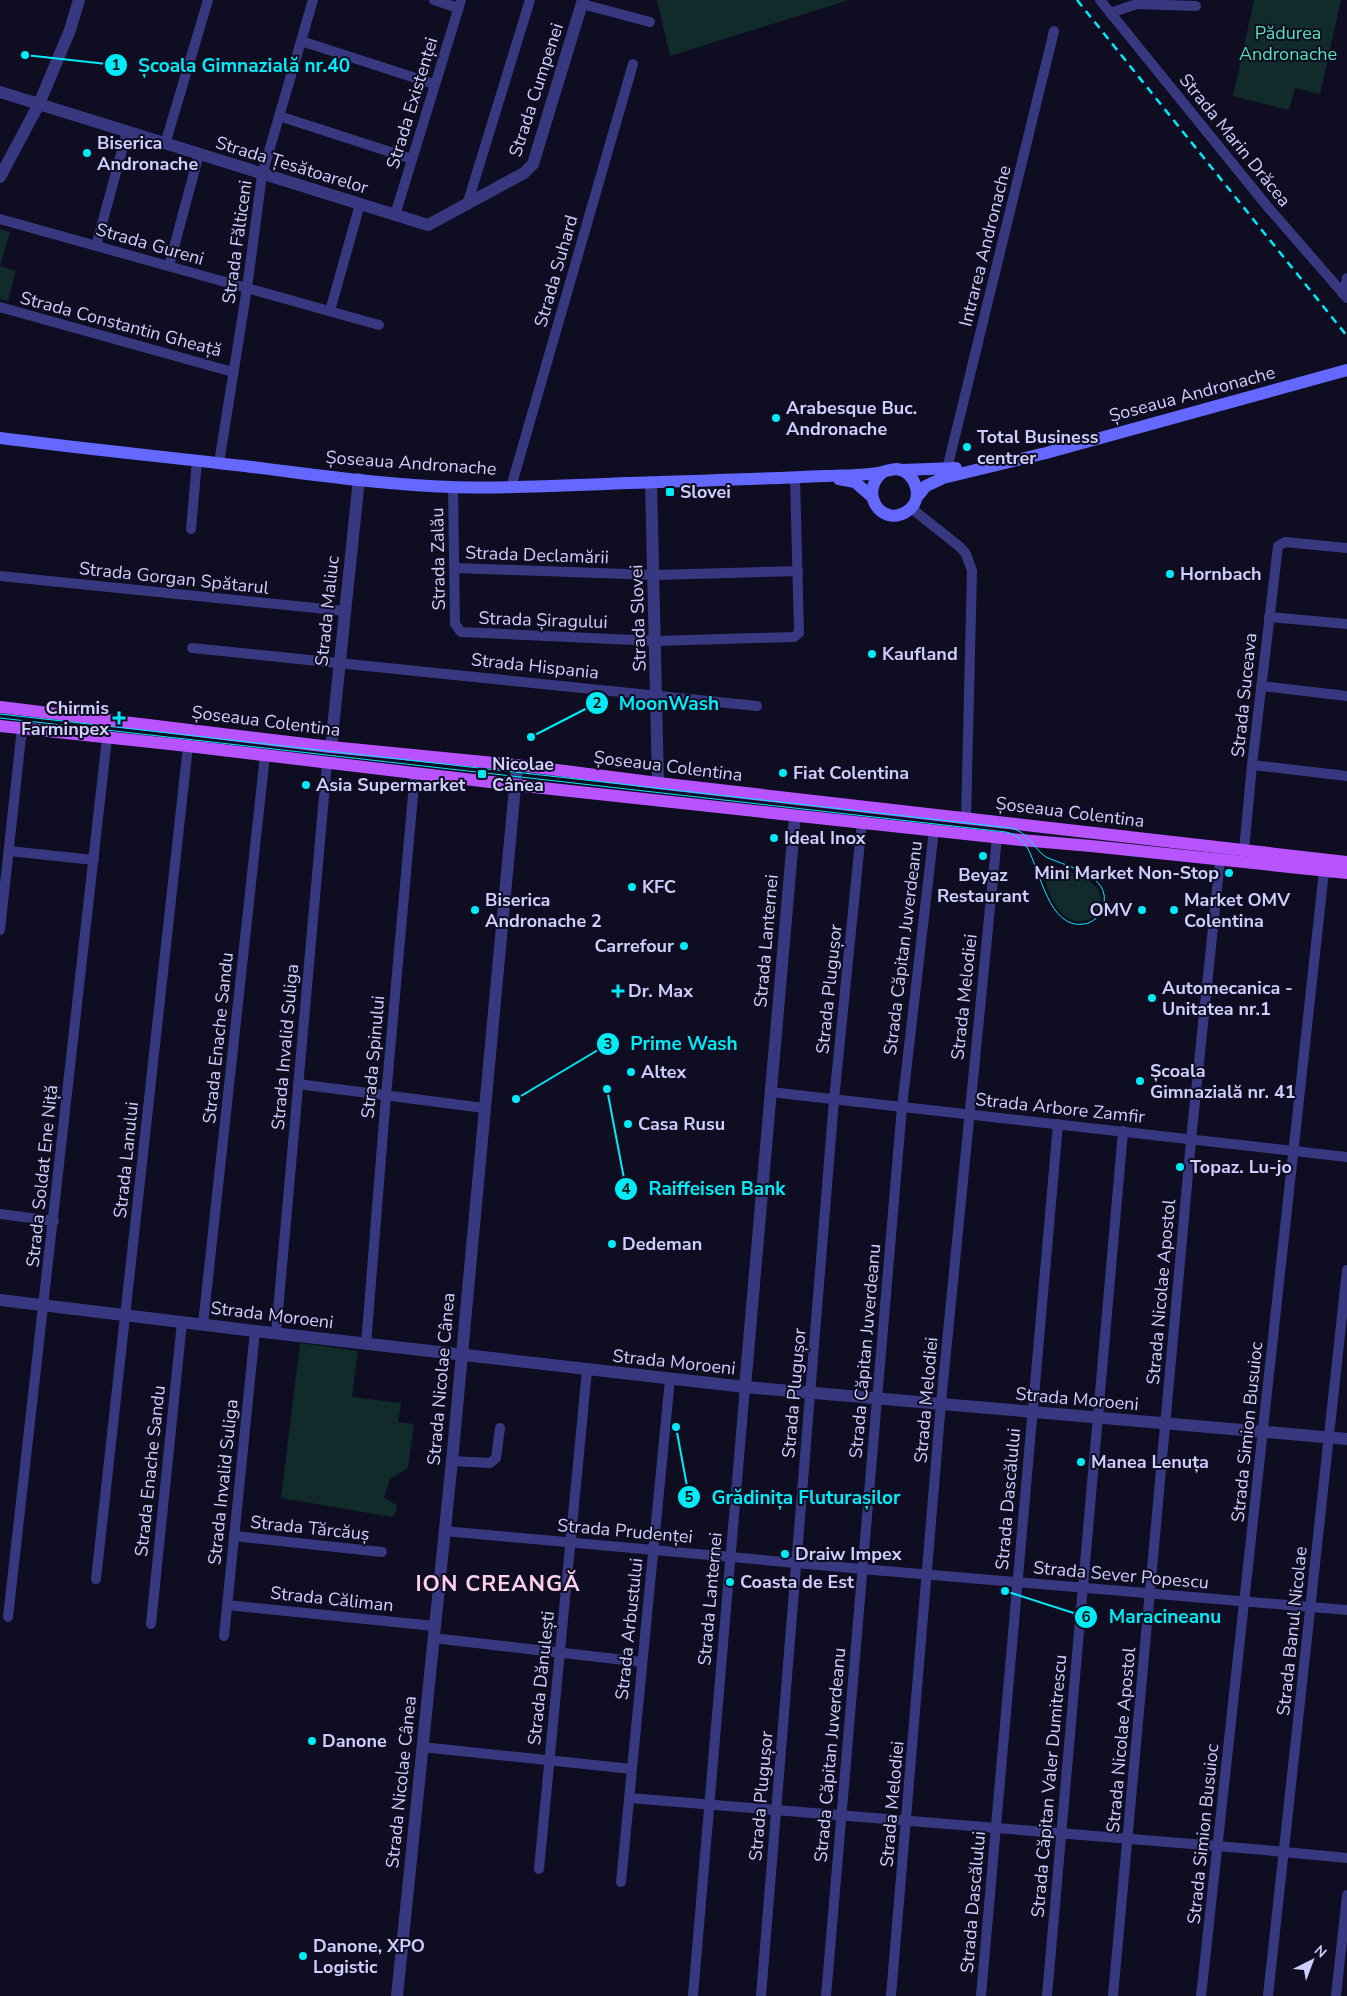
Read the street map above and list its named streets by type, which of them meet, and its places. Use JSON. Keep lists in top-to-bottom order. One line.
{"streets":{"main road":["Șoseaua Andronache","Șoseaua Colentina"],"street":["Strada Cumpenei","Strada Existenței","Strada Marin Drăcea","Strada Țesătoarelor","Strada Fălticeni","Strada Gureni","Intrarea Andronache","Strada Suhard","Strada Constantin Gheață","Strada Declamării","Strada Zalău","Strada Gorgan Spătarul","Strada Maliuc","Strada Slovei","Strada Șiragului","Strada Hispania","Strada Suceava","Strada Lanternei","Strada Căpitan Juverdeanu","Strada Plugușor","Strada Melodiei","Strada Enache Sandu","Strada Invalid Suliga","Strada Spinului","Strada Arbore Zamfir","Strada Lanului","Strada Soldat Ene Niță","Strada Nicolae Apostol","Strada Moroeni","Strada Nicolae Cânea","Strada Simion Busuioc","Strada Dascălului","Strada Tărcăuș","Strada Prudenței","Strada Sever Popescu","Strada Căliman","Strada Arbustului","Strada Banul Nicolae","Strada Dănulești","Strada Căpitan Valer Dumitrescu"]},"crossings":[["Strada Cumpenei","Strada Țesătoarelor"],["Strada Existenței","Strada Țesătoarelor"],["Strada Țesătoarelor","Strada Fălticeni"],["Strada Fălticeni","Strada Gureni"],["Strada Fălticeni","Strada Constantin Gheață"],["Strada Fălticeni","Șoseaua Andronache"],["Intrarea Andronache","Șoseaua Andronache"],["Strada Suhard","Șoseaua Andronache"],["Șoseaua Andronache","Strada Zalău"],["Șoseaua Andronache","Strada Maliuc"],["Șoseaua Andronache","Strada Slovei"],["Șoseaua Andronache","Strada Șiragului"],["Strada Declamării","Strada Zalău"],["Strada Declamării","Strada Slovei"],["Strada Declamării","Strada Șiragului"],["Strada Zalău","Strada Șiragului"],["Strada Gorgan Spătarul","Strada Maliuc"],["Strada Maliuc","Strada Hispania"],["Strada Maliuc","Șoseaua Colentina"],["Strada Slovei","Strada Șiragului"],["Strada Slovei","Strada Hispania"],["Strada Slovei","Șoseaua Colentina"],["Strada Suceava","Șoseaua Colentina"],["Șoseaua Colentina","Strada Lanternei"],["Șoseaua Colentina","Strada Căpitan Juverdeanu"],["Șoseaua Colentina","Strada Plugușor"],["Șoseaua Colentina","Strada Melodiei"],["Șoseaua Colentina","Strada Enache Sandu"],["Șoseaua Colentina","Strada Invalid Suliga"],["Șoseaua Colentina","Strada Spinului"],["Șoseaua Colentina","Strada Lanului"],["Șoseaua Colentina","Strada Soldat Ene Niță"],["Șoseaua Colentina","Strada Nicolae Apostol"],["Șoseaua Colentina","Strada Nicolae Cânea"],["Șoseaua Colentina","Strada Simion Busuioc"],["Strada Lanternei","Strada Arbore Zamfir"],["Strada Lanternei","Strada Moroeni"],["Strada Lanternei","Strada Prudenței"],["Strada Căpitan Juverdeanu","Strada Arbore Zamfir"],["Strada Căpitan Juverdeanu","Strada Moroeni"],["Strada Căpitan Juverdeanu","Strada Prudenței"],["Strada Căpitan Juverdeanu","Strada Sever Popescu"],["Strada Plugușor","Strada Arbore Zamfir"],["Strada Plugușor","Strada Moroeni"],["Strada Plugușor","Strada Prudenței"],["Strada Melodiei","Strada Arbore Zamfir"],["Strada Melodiei","Strada Moroeni"],["Strada Melodiei","Strada Sever Popescu"],["Strada Enache Sandu","Strada Moroeni"],["Strada Invalid Suliga","Strada Moroeni"],["Strada Invalid Suliga","Strada Tărcăuș"],["Strada Invalid Suliga","Strada Căliman"],["Strada Spinului","Strada Moroeni"],["Strada Arbore Zamfir","Strada Nicolae Apostol"],["Strada Arbore Zamfir","Strada Simion Busuioc"],["Strada Arbore Zamfir","Strada Dascălului"],["Strada Arbore Zamfir","Strada Căpitan Valer Dumitrescu"],["Strada Lanului","Strada Moroeni"],["Strada Soldat Ene Niță","Strada Moroeni"],["Strada Nicolae Apostol","Strada Moroeni"],["Strada Nicolae Apostol","Strada Sever Popescu"],["Strada Moroeni","Strada Nicolae Cânea"],["Strada Moroeni","Strada Simion Busuioc"],["Strada Moroeni","Strada Dascălului"],["Strada Moroeni","Strada Arbustului"],["Strada Moroeni","Strada Banul Nicolae"],["Strada Moroeni","Strada Dănulești"],["Strada Moroeni","Strada Căpitan Valer Dumitrescu"],["Strada Nicolae Cânea","Strada Prudenței"],["Strada Nicolae Cânea","Strada Căliman"],["Strada Simion Busuioc","Strada Sever Popescu"],["Strada Dascălului","Strada Sever Popescu"],["Strada Prudenței","Strada Sever Popescu"],["Strada Prudenței","Strada Arbustului"],["Strada Prudenței","Strada Dănulești"],["Strada Sever Popescu","Strada Banul Nicolae"],["Strada Sever Popescu","Strada Căpitan Valer Dumitrescu"],["Strada Căliman","Strada Arbustului"],["Strada Căliman","Strada Dănulești"]],"districts":["ION CREANGĂ"],"parks":["Pădurea Andronache"],"places":{"other":["Școala Gimnazială nr.40","Biserica Andronache","Arabesque Buc. Andronache","Total Business centrer","Hornbach","Kaufland","MoonWash","Fiat Colentina","Asia Supermarket","Ideal Inox","Beyaz Restaurant","Mini Market Non-Stop","KFC","Biserica Andronache 2","OMV","Market OMV Colentina","Carrefour","Automecanica - Unitatea nr.1","Altex","Școala Gimnazială nr. 41","Raiffeisen Bank","Prime Wash","Casa Rusu","Topaz. Lu-jo","Dedeman","Grădinița Fluturașilor","Manea Lenuța","Draiw Impex","Coasta de Est","Maracineanu","Danone","Danone, XPO Logistic"],"transit":["Slovei","Nicolae Cânea"],"health":["Chirmis Farminpex","Dr. Max"]},"north":"top right"}
